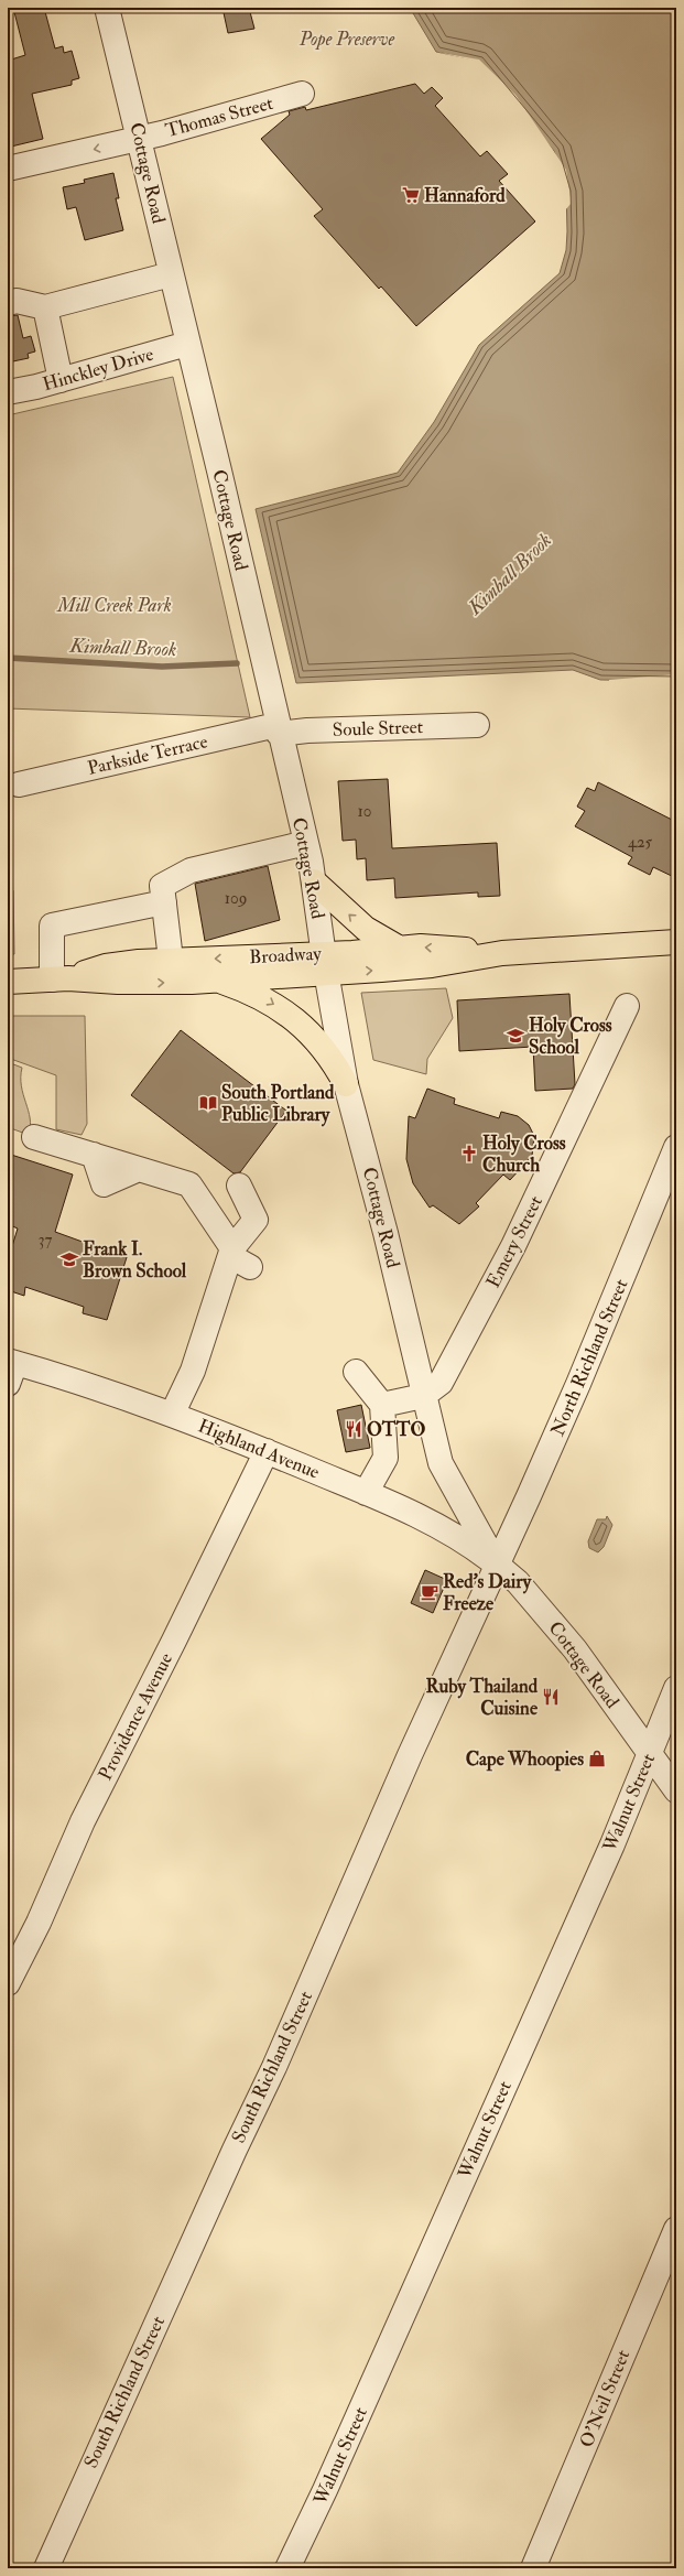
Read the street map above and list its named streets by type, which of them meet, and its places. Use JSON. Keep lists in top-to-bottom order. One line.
{"streets":{"main road":["Broadway"],"street":["Thomas Street","Cottage Road","Hinckley Drive","Soule Street","Parkside Terrace","Emery Street","North Richland Street","Highland Avenue","Providence Avenue","Walnut Street","South Richland Street","O'Neil Street"]},"crossings":[["Thomas Street","Cottage Road"],["Cottage Road","Hinckley Drive"],["Cottage Road","Soule Street"],["Cottage Road","Parkside Terrace"],["Cottage Road","Broadway"],["Cottage Road","Emery Street"],["Cottage Road","North Richland Street"],["Cottage Road","Highland Avenue"],["Cottage Road","Walnut Street"],["Cottage Road","South Richland Street"],["Soule Street","Parkside Terrace"],["North Richland Street","Highland Avenue"],["North Richland Street","South Richland Street"],["Highland Avenue","Providence Avenue"],["Highland Avenue","South Richland Street"]],"water":["Kimball Brook"],"parks":["Pope Preserve","Mill Creek Park"],"places":{"supermarket":["Hannaford"],"school or university":["Holy Cross School","Frank I. Brown School"],"library":["South Portland Public Library"],"church":["Holy Cross Church"],"restaurant":["OTTO","Ruby Thailand Cuisine"],"cafe":["Red's Dairy Freeze"],"shop":["Cape Whoopies"]},"house_numbers":["10","425","109","37"]}
